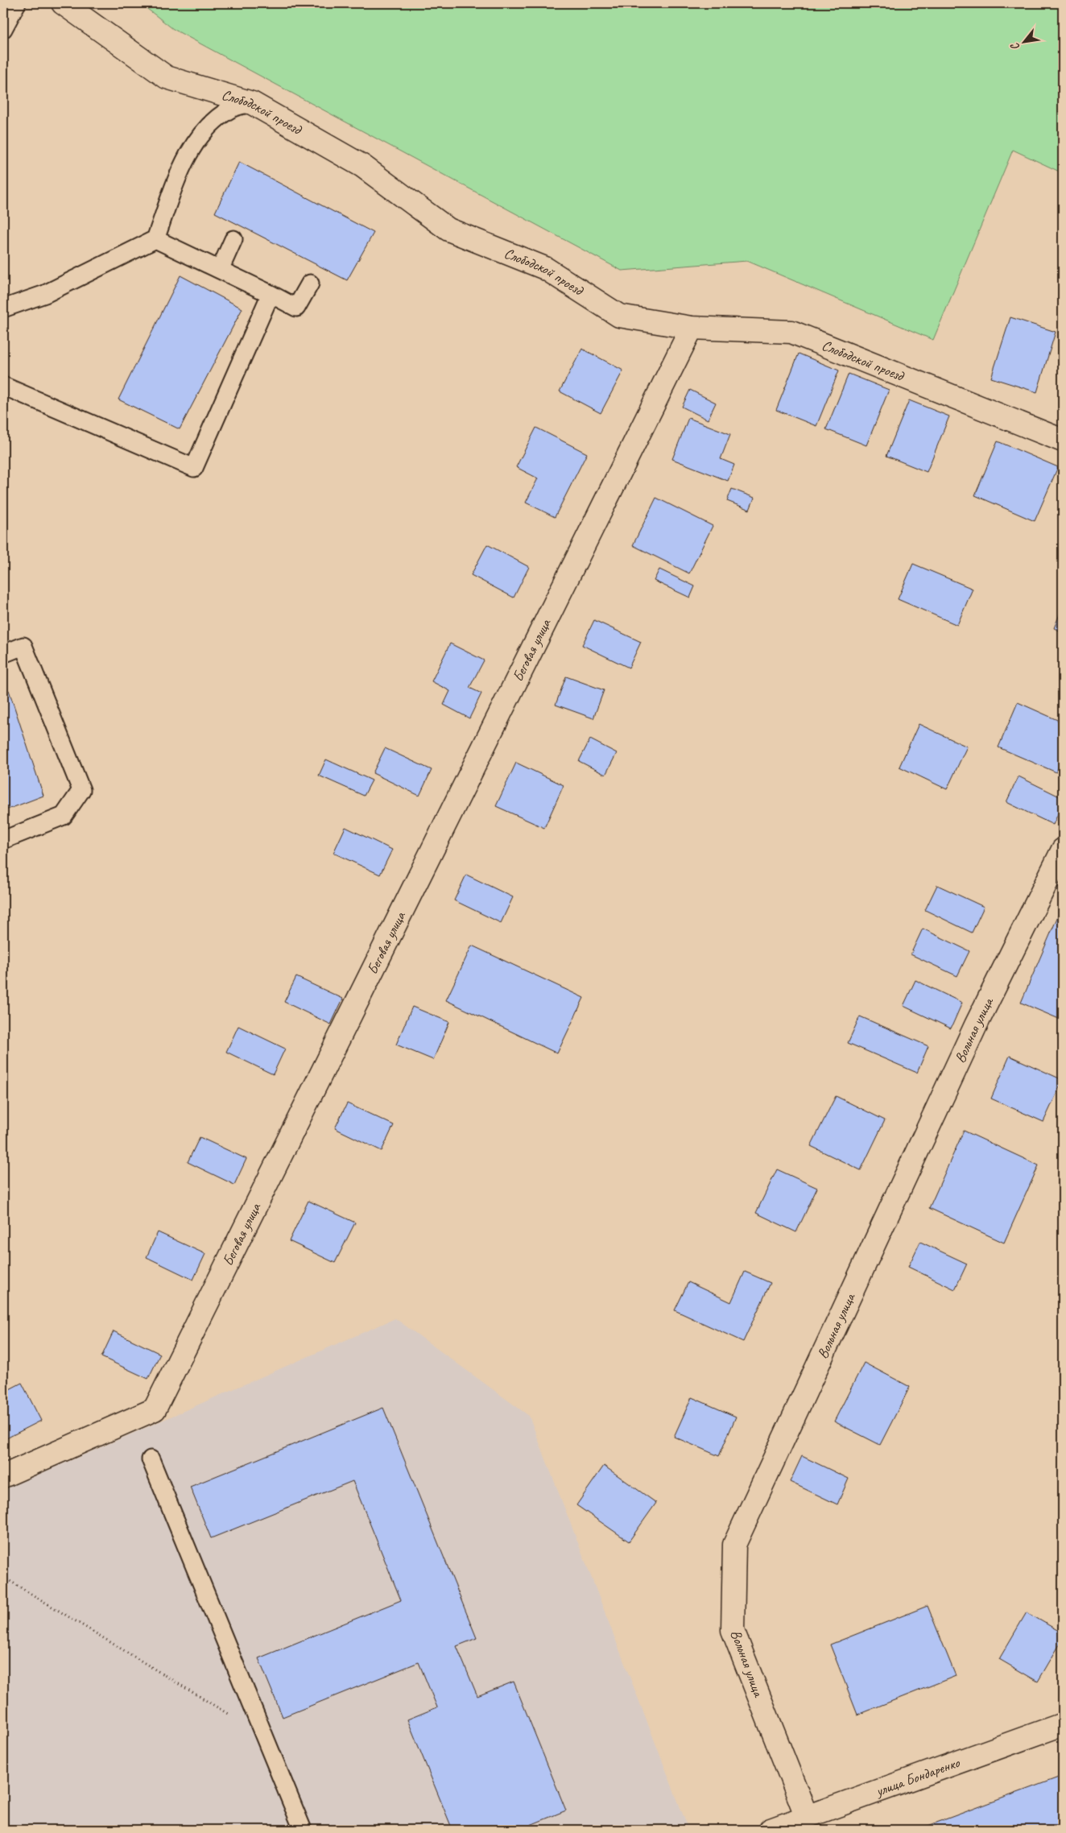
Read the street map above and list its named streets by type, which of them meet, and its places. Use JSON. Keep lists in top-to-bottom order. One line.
{"streets":{"street":["Слободской проезд","Беговая улица","Вольная улица","улица Бондаренко"]},"crossings":[["Слободской проезд","Беговая улица"],["Вольная улица","улица Бондаренко"]],"north":"bottom left"}
